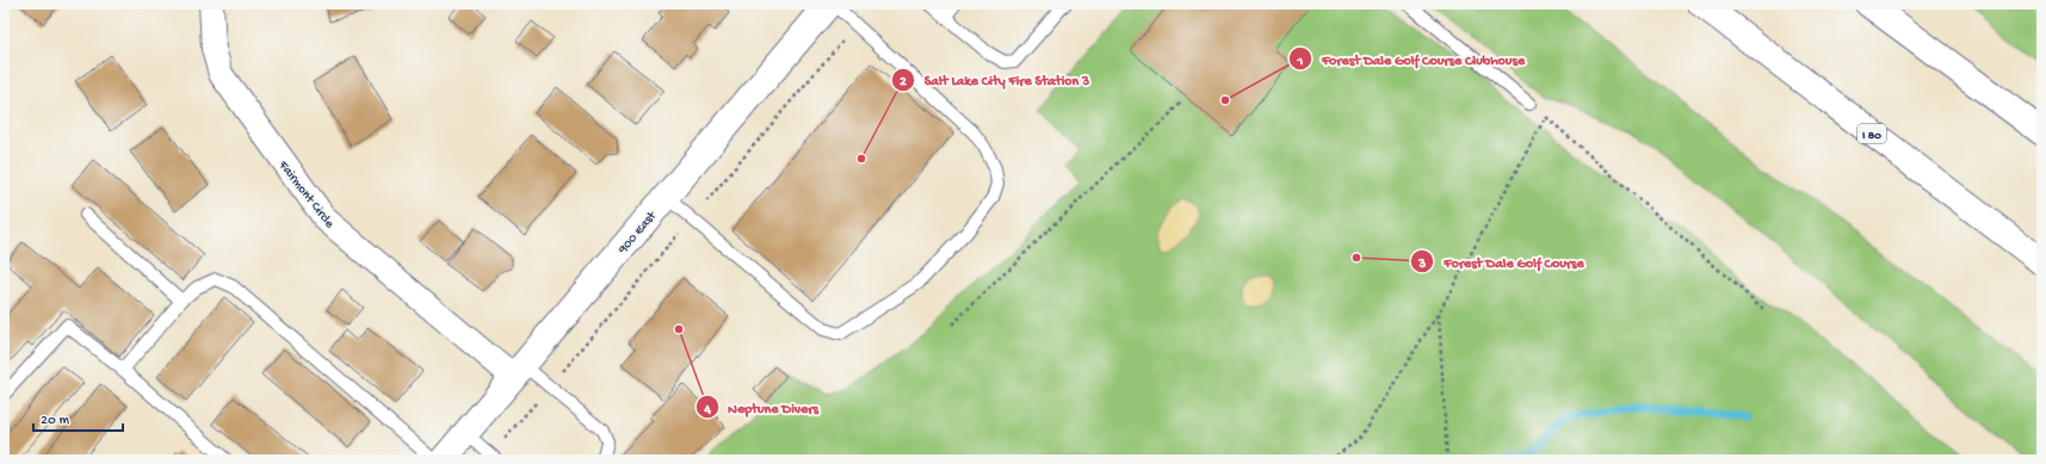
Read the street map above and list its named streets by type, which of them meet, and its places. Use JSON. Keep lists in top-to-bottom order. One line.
{"streets":{"main road":["I 80","900 East"],"street":["Fairmont Circle"]},"crossings":[["Fairmont Circle","900 East"]],"places":["Forest Dale Golf Course Clubhouse","Salt Lake City Fire Station 3","Forest Dale Golf Course","Neptune Divers"],"scale_bar":"20 m"}
